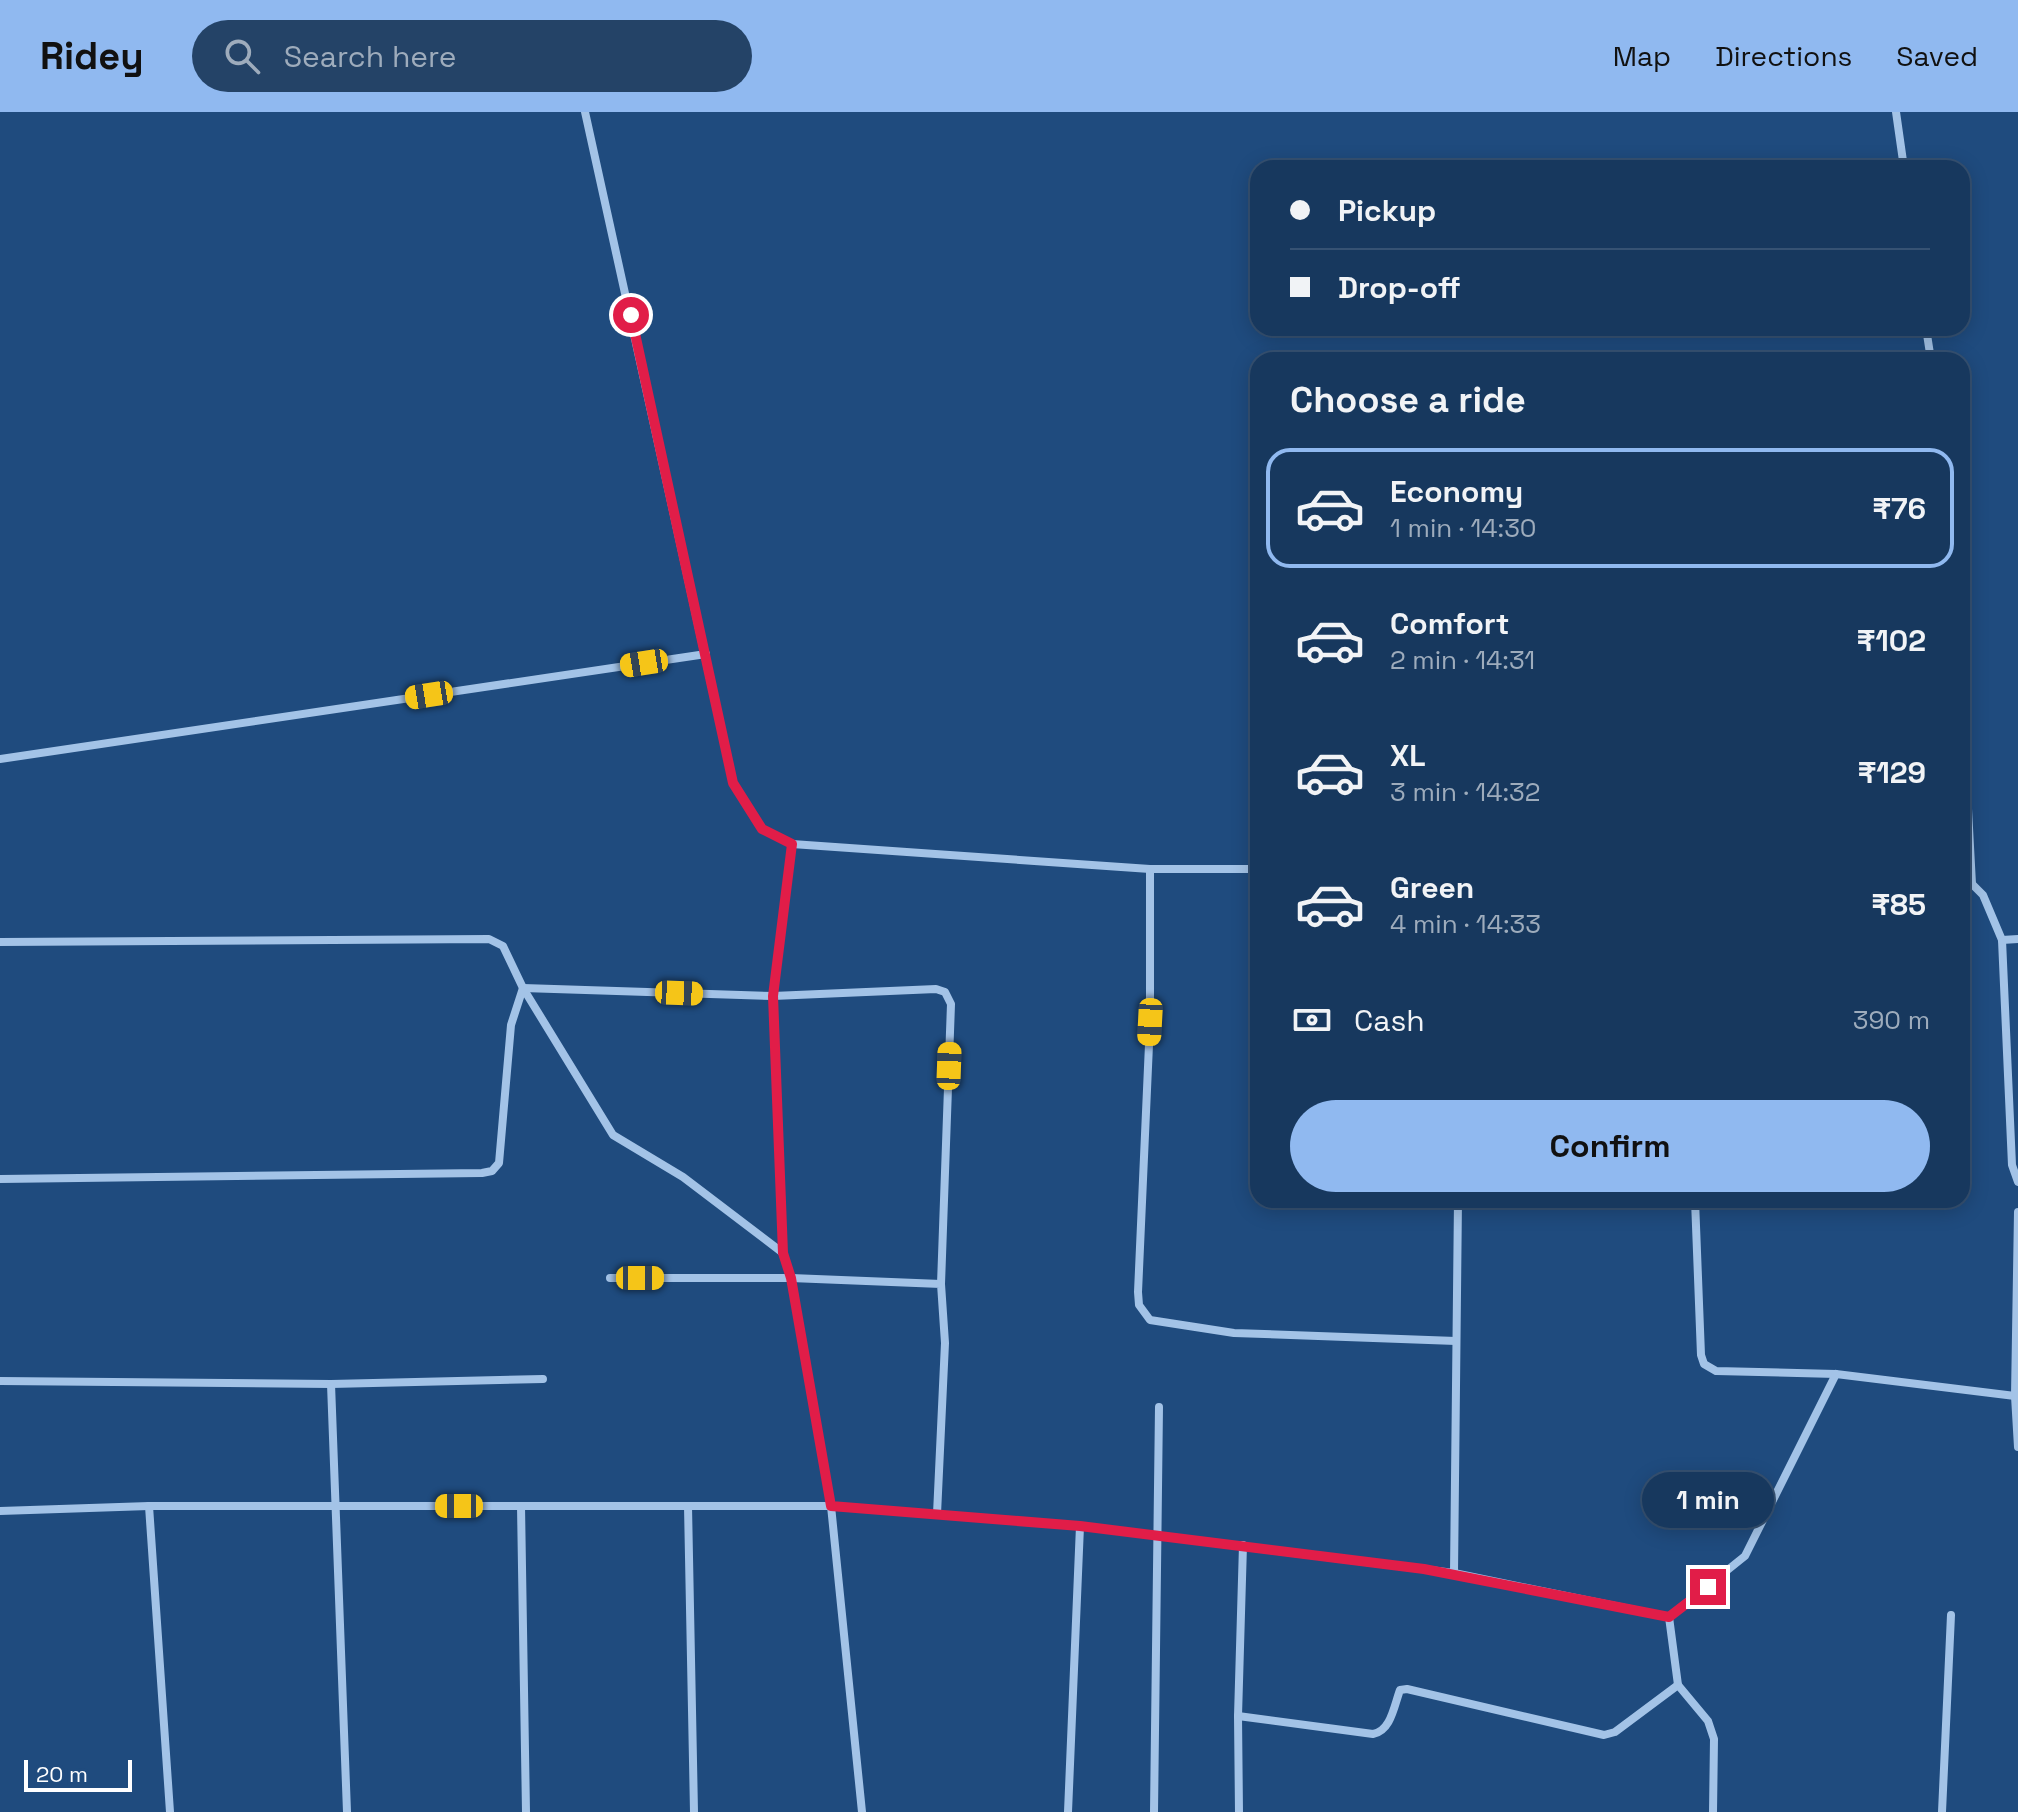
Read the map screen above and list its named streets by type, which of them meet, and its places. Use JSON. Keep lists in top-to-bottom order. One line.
{"scale_bar":"20 m","page":{"header":"Ridey","search":"Search here","nav":["Map","Directions","Saved"],"banner":["Pickup","Drop-off"],"heading":"Choose a ride","list":[{"name":"Economy","note":"1 min · 14:30","value":"₹76"},{"name":"Comfort","note":"2 min · 14:31","value":"₹102"},{"name":"XL","note":"3 min · 14:32","value":"₹129"},{"name":"Green","note":"4 min · 14:33","value":"₹85"}],"pay":["Cash","390 m"],"buttons":"Confirm","bubble":"1 min","scale":"20 m"}}
